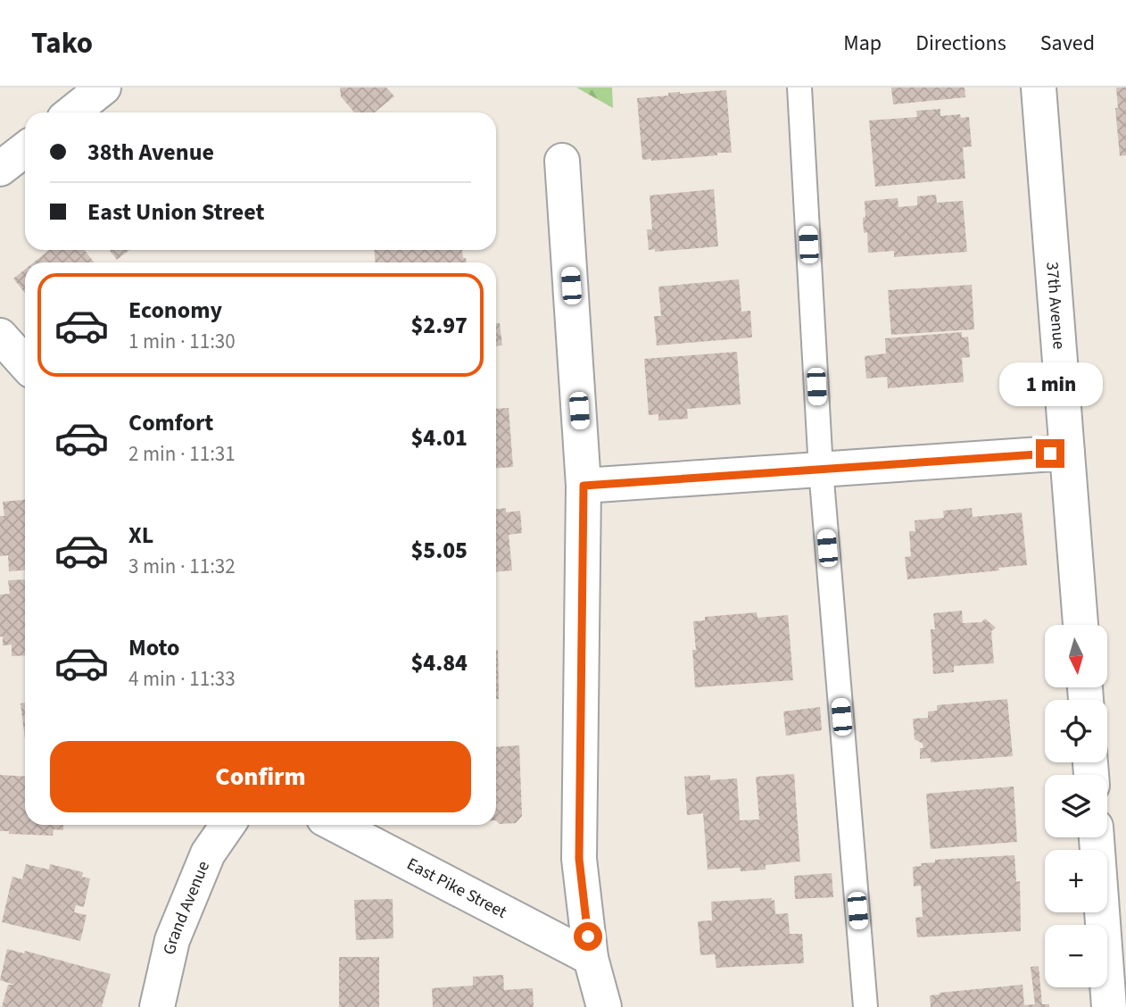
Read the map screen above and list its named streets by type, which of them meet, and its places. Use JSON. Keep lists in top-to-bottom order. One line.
{"streets":{"street":["37th Avenue","East Pike Street","Grand Avenue"]},"north":"bottom","page":{"header":"Tako","nav":["Map","Directions","Saved"],"banner":["38th Avenue","East Union Street"],"list":[{"name":"Economy","note":"1 min · 11:30","value":"$2.97"},{"name":"Comfort","note":"2 min · 11:31","value":"$4.01"},{"name":"XL","note":"3 min · 11:32","value":"$5.05"},{"name":"Moto","note":"4 min · 11:33","value":"$4.84"}],"bubble":"1 min","map_buttons":["+","−"],"buttons":"Confirm"}}
